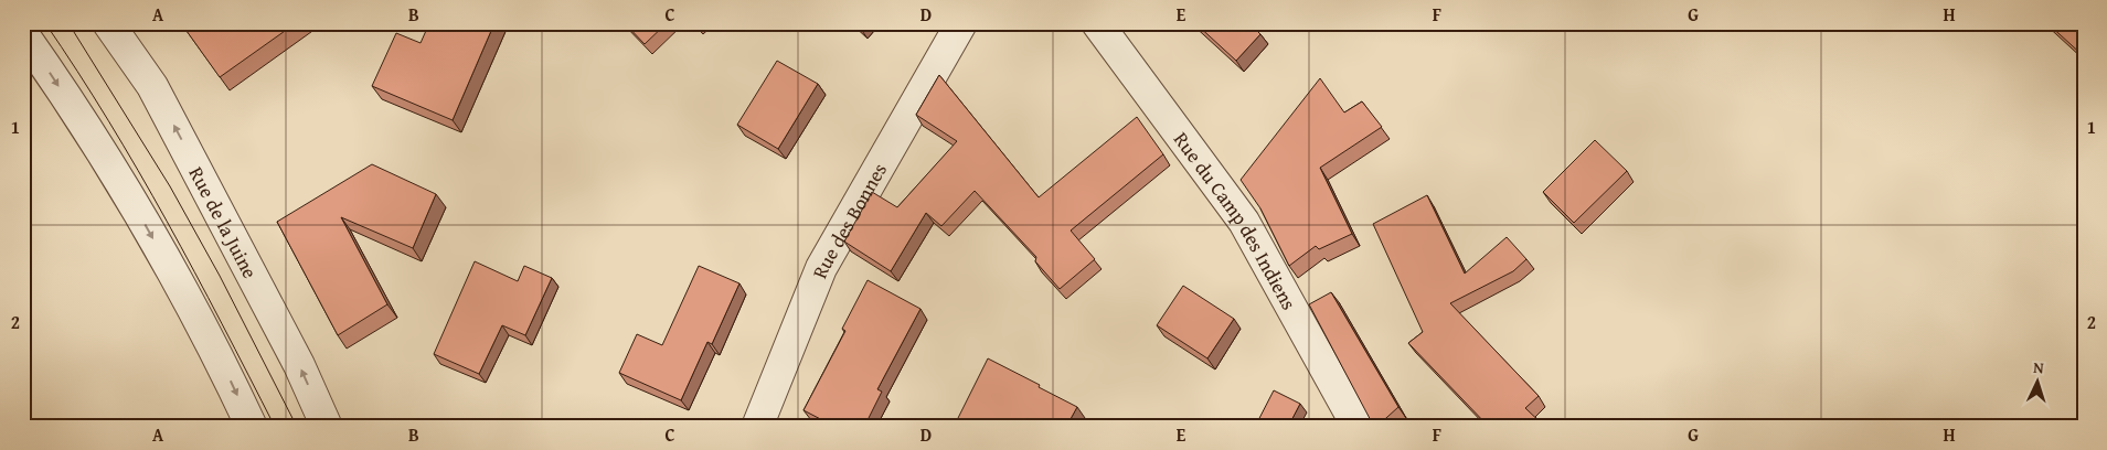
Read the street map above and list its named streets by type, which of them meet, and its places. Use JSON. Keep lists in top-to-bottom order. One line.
{"streets":{"street":["Rue des Bonnes","Rue du Camp des Indiens","Rue de la Juine"]},"north":"top","grid":{"columns":["A","B","C","D","E","F","G","H"],"rows":["1","2"]}}
